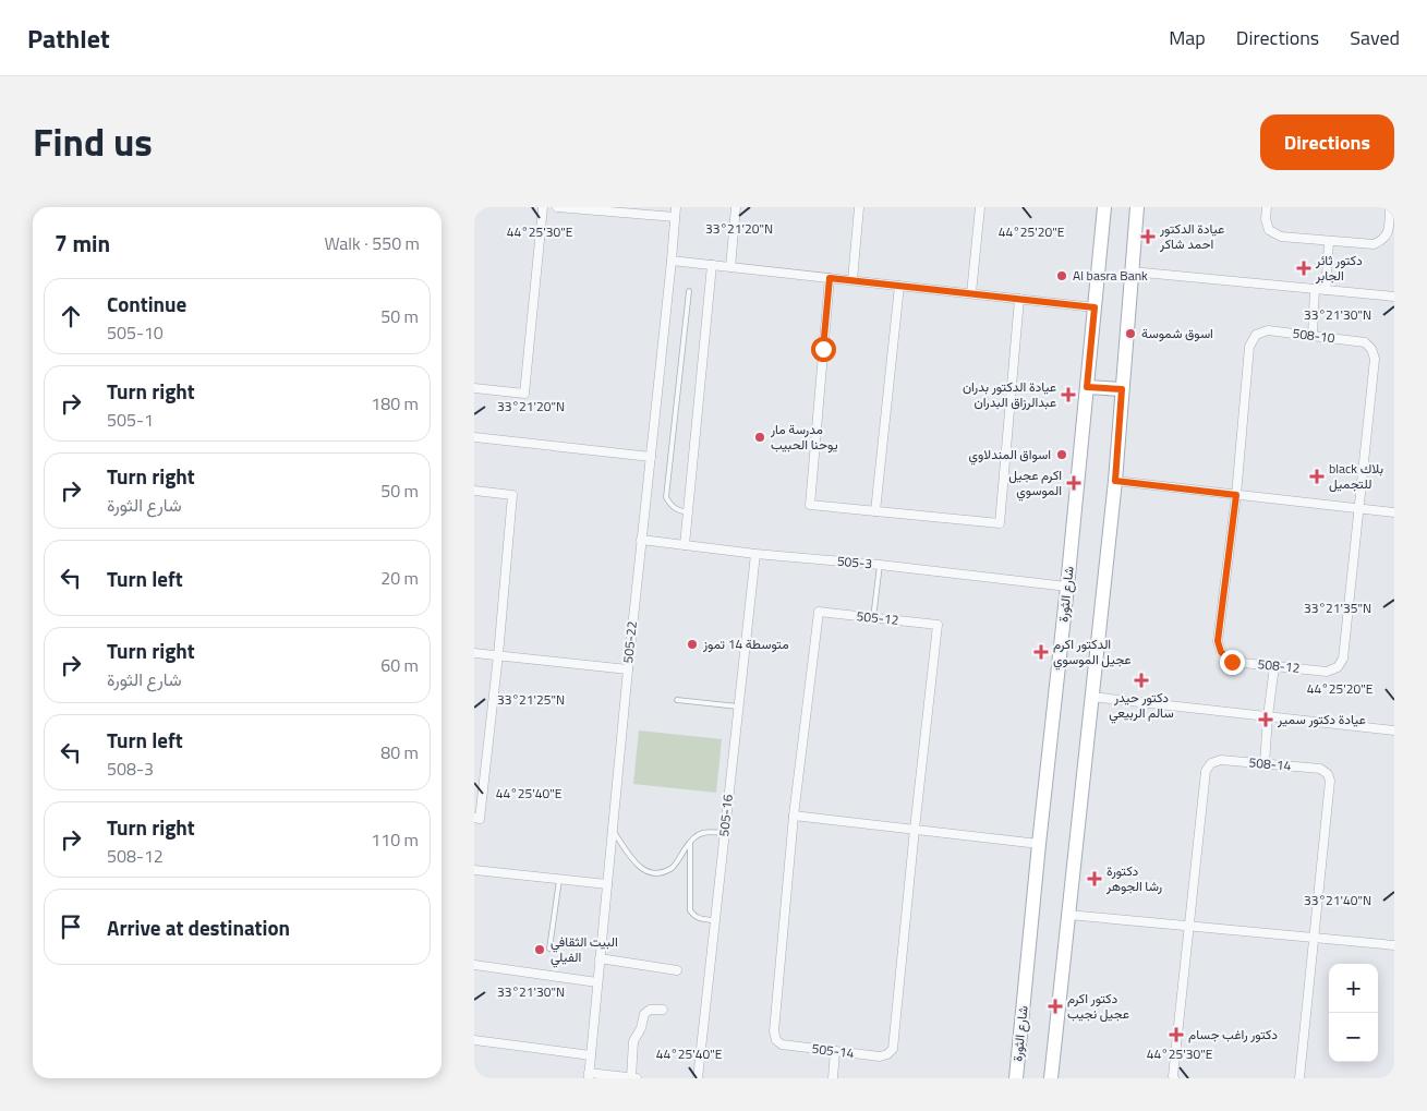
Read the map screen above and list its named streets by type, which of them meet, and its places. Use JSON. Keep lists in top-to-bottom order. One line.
{"streets":{"main road":["شارع الثورة"],"street":["508-10","505-3","505-12","505-22","508-12","508-14","505-16","505-14"]},"crossings":[["508-10","508-12"],["505-3","شارع الثورة"],["505-3","505-22"],["505-3","505-16"],["505-12","505-14"]],"places":{"health":["عيادة الدكتور احمد شاكر","دكتور ثائر الجابر","عيادة الدكتور بدران عبدالرزاق البدران","black بلاك للتجميل","اكرم عجيل الموسوي","الدكتور اكرم عجيل الموسوي","دكتور حيدر سالم الربيعي","عيادة دكتور سمير","دكتورة رشا الجوهر","دكتور اكرم عجيل نجيب","دكتور راغب جسام"],"other":["Al basra Bank","اسوق شموسة","مدرسة مار يوحنا الحبيب","اسواق المندلاوي","متوسطة 14 تموز","البيت الثقافي الفيلي"]},"page":{"header":"Pathlet","nav":["Map","Directions","Saved"],"title":"Find us","buttons":"Directions","heading":["7 min","Walk · 550 m"],"list":[["Continue","505-10","50 m"],["Turn right","505-1","180 m"],["Turn right","شارع الثورة","50 m"],["Turn left","20 m"],["Turn right","شارع الثورة","60 m"],["Turn left","508-3","80 m"],["Turn right","508-12","110 m"],"Arrive at destination"],"map_buttons":["+","−"]},"coordinates":["33°21'20\"N","44°25'20\"E","44°25'30\"E","33°21'30\"N","33°21'35\"N","33°21'25\"N","44°25'40\"E","33°21'40\"N"]}
